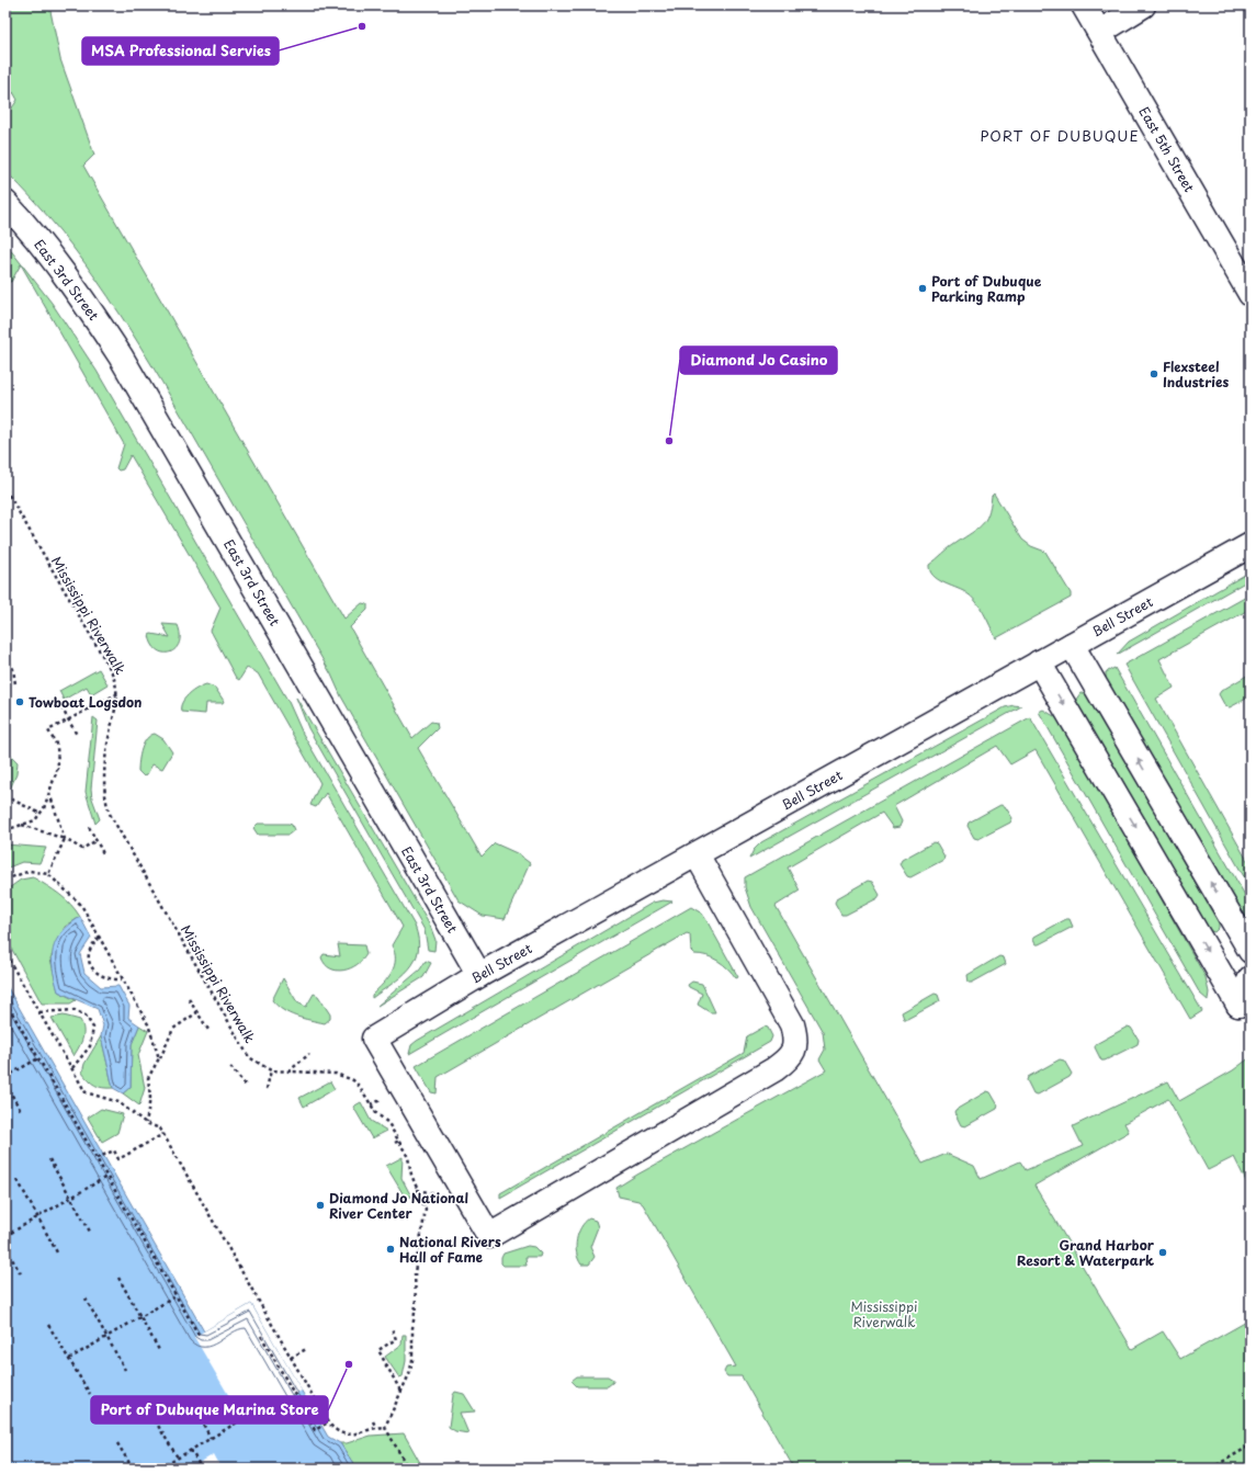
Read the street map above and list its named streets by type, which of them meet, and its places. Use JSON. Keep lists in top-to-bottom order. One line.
{"streets":{"street":["East 5th Street","East 3rd Street","Bell Street"],"path":["Mississippi Riverwalk"]},"crossings":[["East 3rd Street","Bell Street"]],"districts":["PORT OF DUBUQUE"],"parks":["Mississippi Riverwalk"],"places":["MSA Professional Servies","Port of Dubuque Parking Ramp","Flexsteel Industries","Diamond Jo Casino","Towboat Logsdon","Diamond Jo National River Center","National Rivers Hall of Fame","Grand Harbor Resort & Waterpark","Port of Dubuque Marina Store"]}
